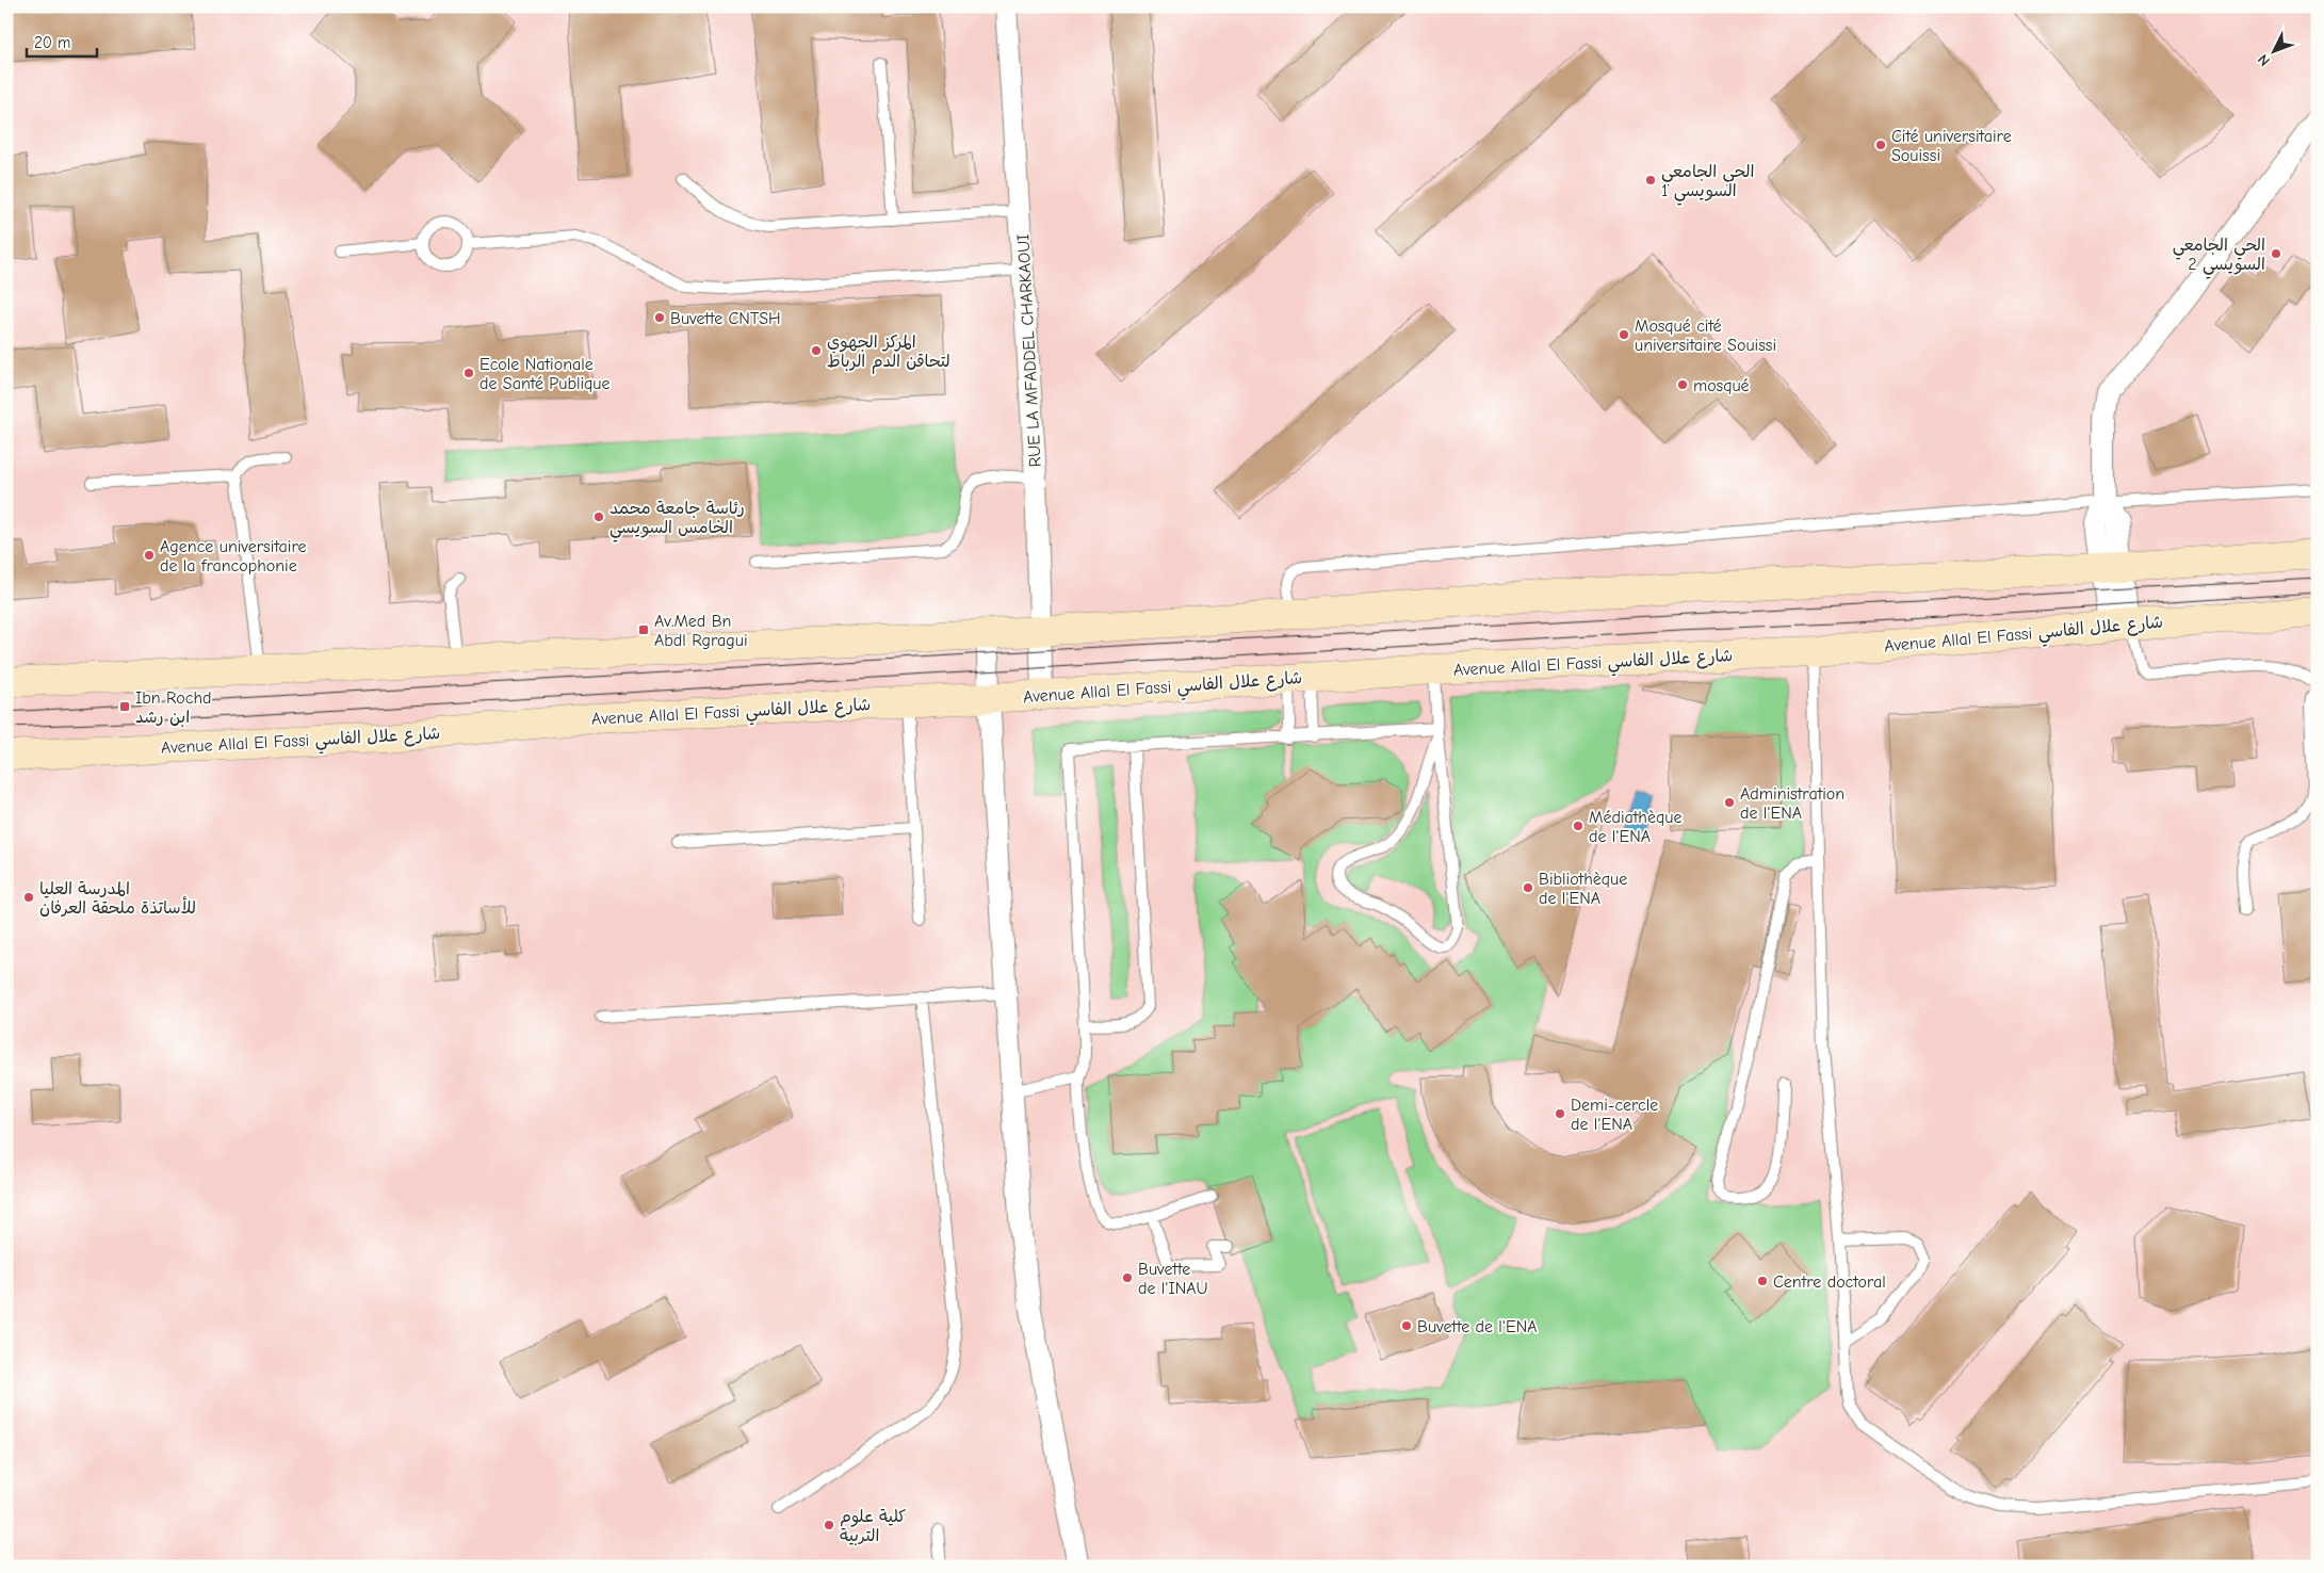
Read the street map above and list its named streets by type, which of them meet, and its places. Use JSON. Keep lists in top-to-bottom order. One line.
{"streets":{"street":["RUE LA MFADDEL CHARKAOUI","Avenue Allal El Fassi شارع علال الفاسي"]},"crossings":[["RUE LA MFADDEL CHARKAOUI","Avenue Allal El Fassi شارع علال الفاسي"]],"places":{"other":["Cité universitaire Souissi","الحي الجامعي السويسي 1","الحي الجامعي السويسي 2","Buvette CNTSH","Mosqué cité universitaire Souissi","المركز الجهوي لتحاقن الدم الرباط","Ecole Nationale de Santé Publique","mosqué","رئاسة جامعة محمد الخامس السويسي","Agence universitaire de la francophonie","Administration de l'ENA","Médiathèque de l'ENA","Bibliothèque de l'ENA","المدرسة العليا للأساتذة ملحقة العرفان","Demi-cercle de l'ENA","Buvette de l'INAU","Centre doctoral","Buvette de l'ENA","كلية علوم التربية"],"transit":["Av.Med Bn Abdl Rgragui","Ibn Rochd ابن رشد"]},"scale_bar":"20 m","north":"bottom left"}
